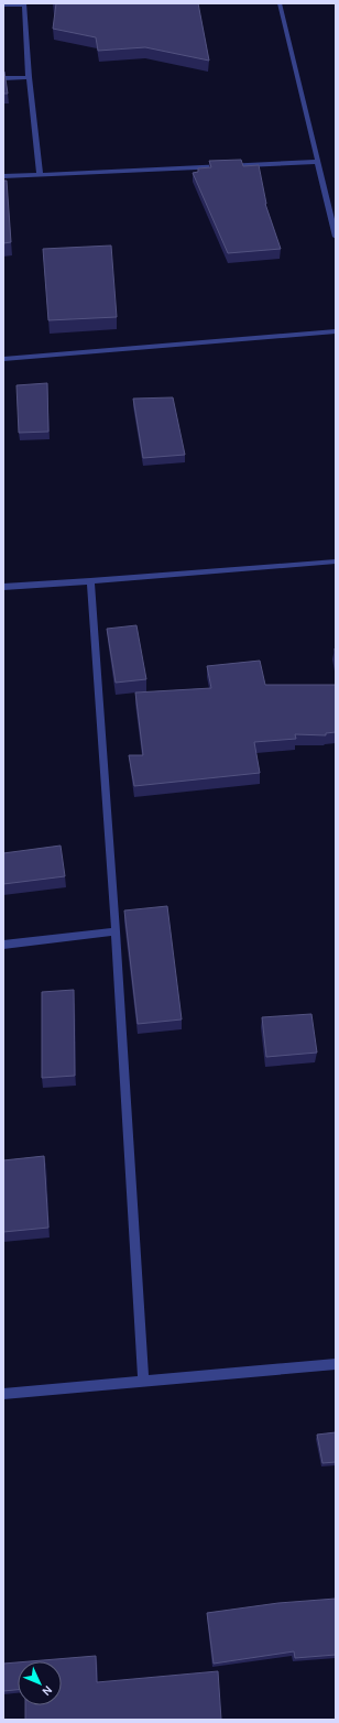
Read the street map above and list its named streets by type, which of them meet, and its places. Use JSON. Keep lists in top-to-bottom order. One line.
{"north":"bottom right"}
